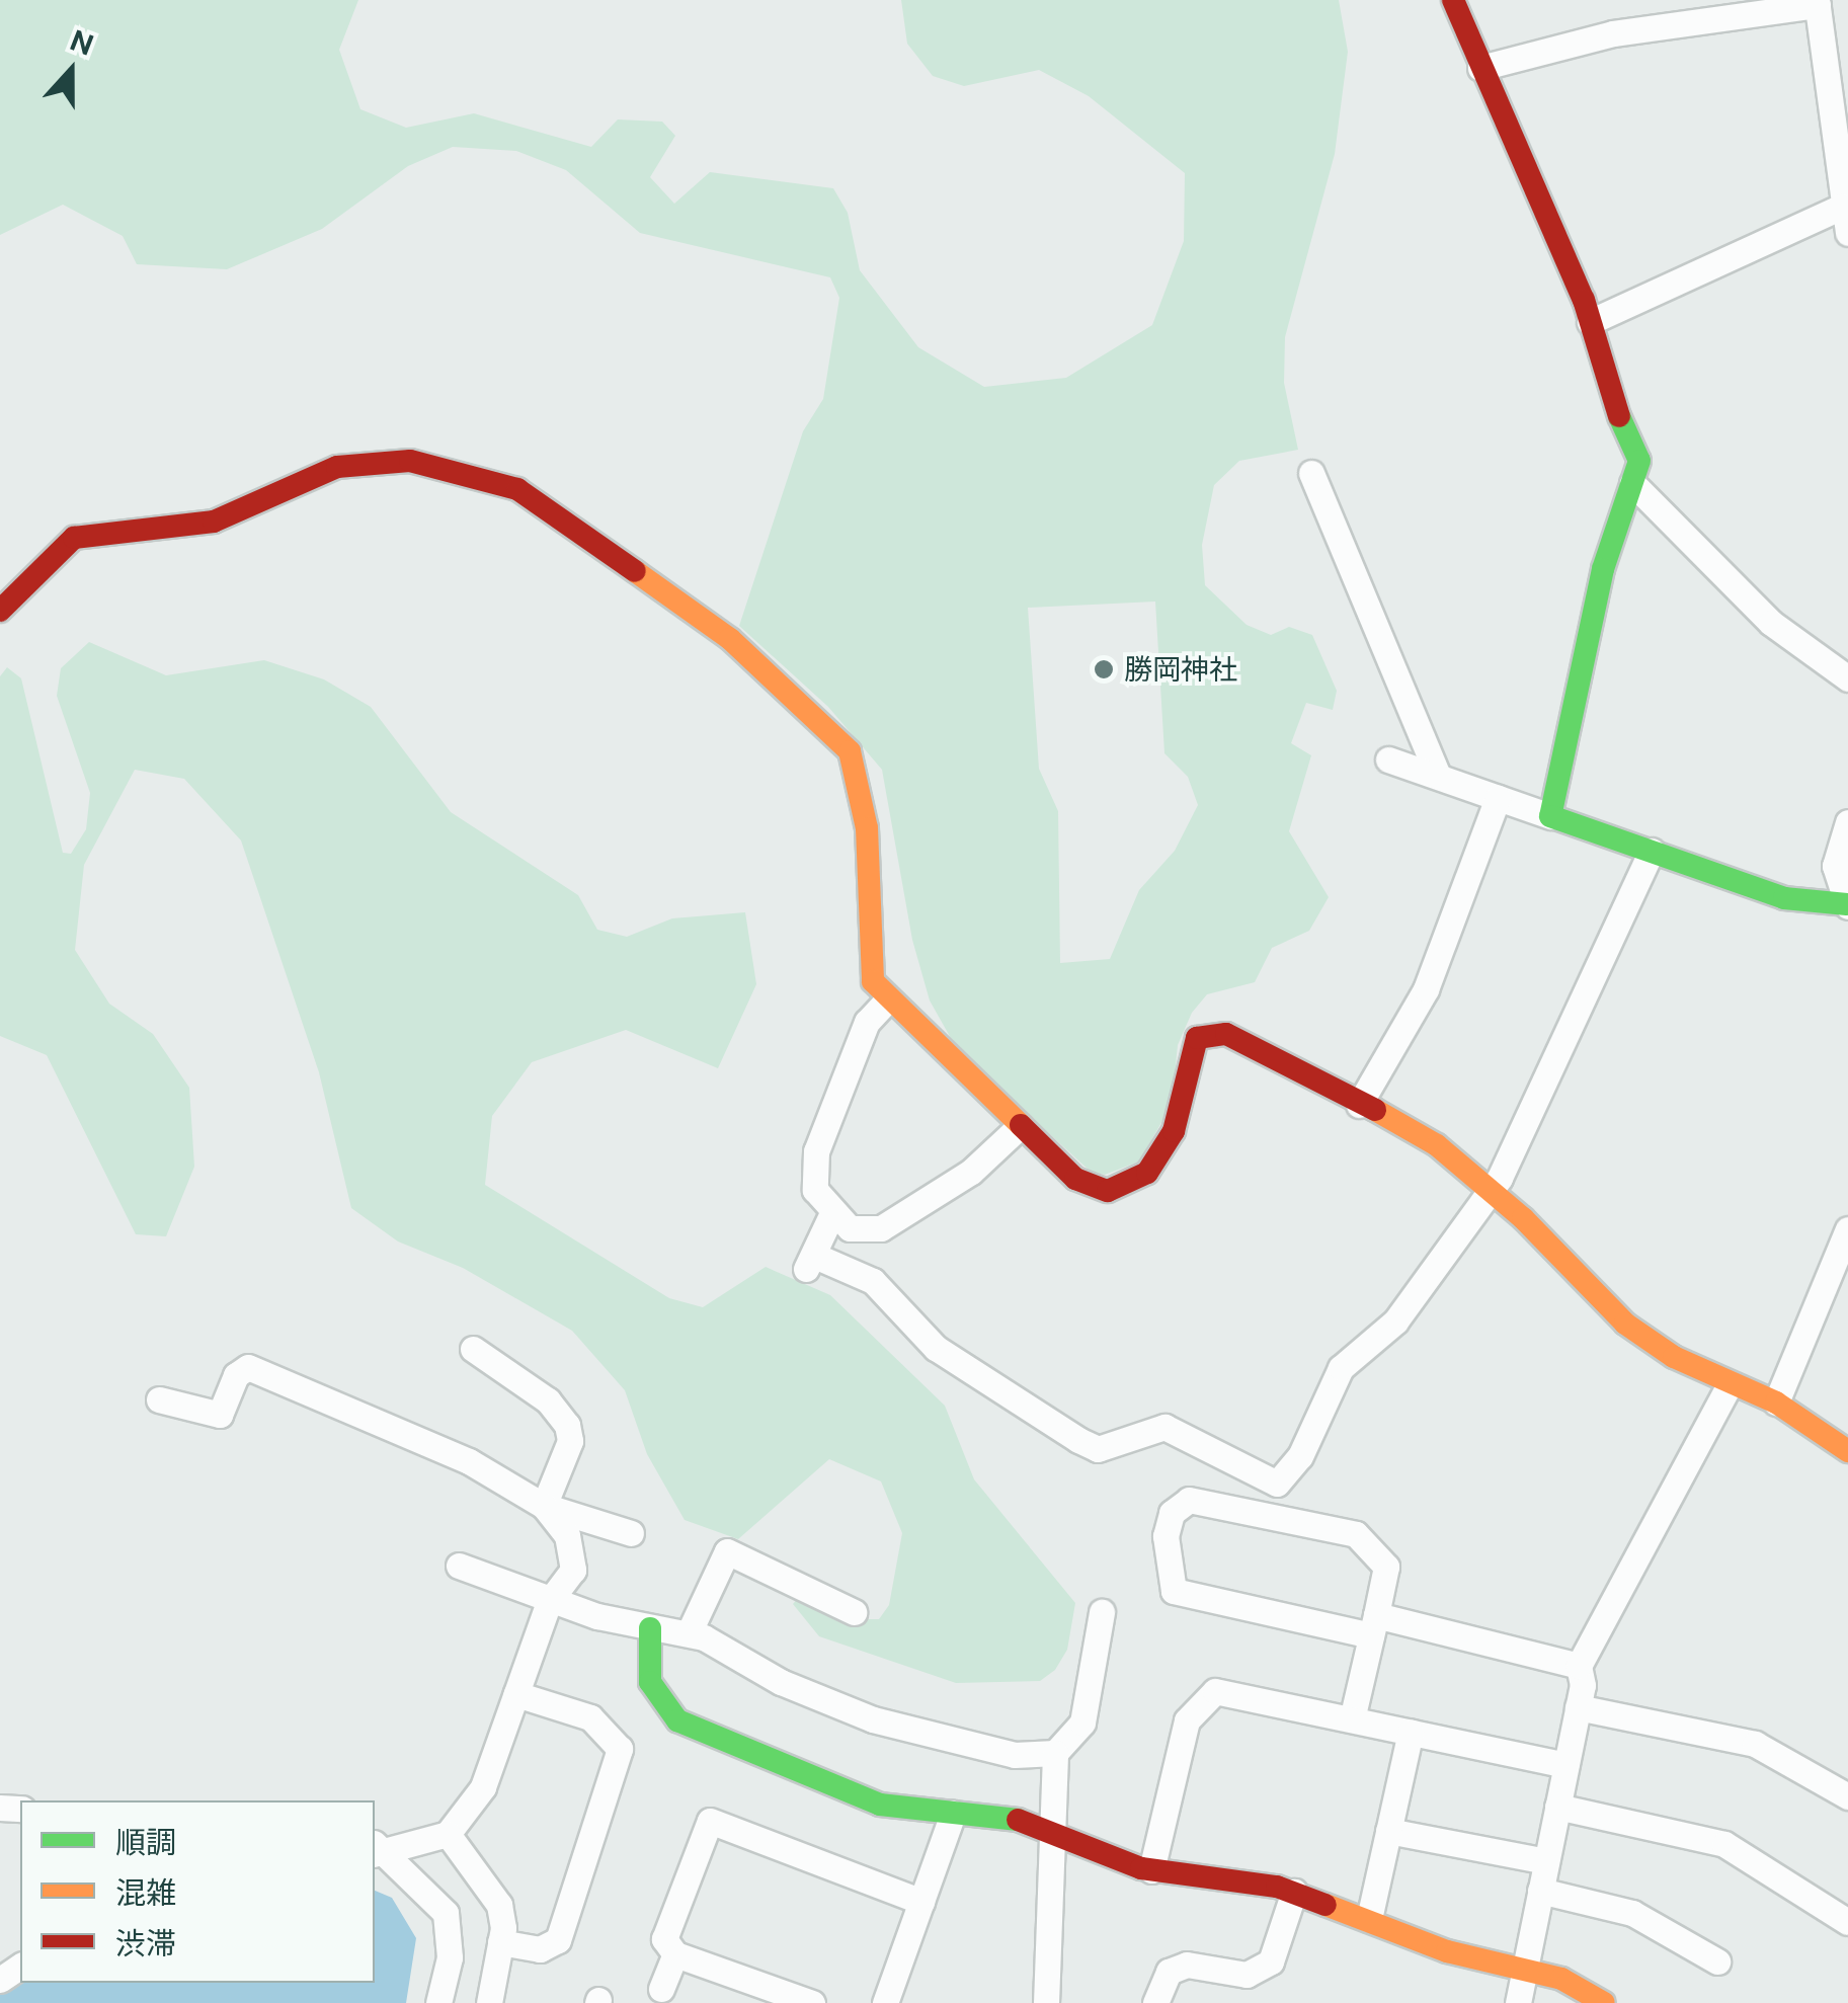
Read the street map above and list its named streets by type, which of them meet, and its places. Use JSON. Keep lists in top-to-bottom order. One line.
{"places":["勝岡神社"],"legend":["順調","混雑","渋滞"],"north":"top"}
